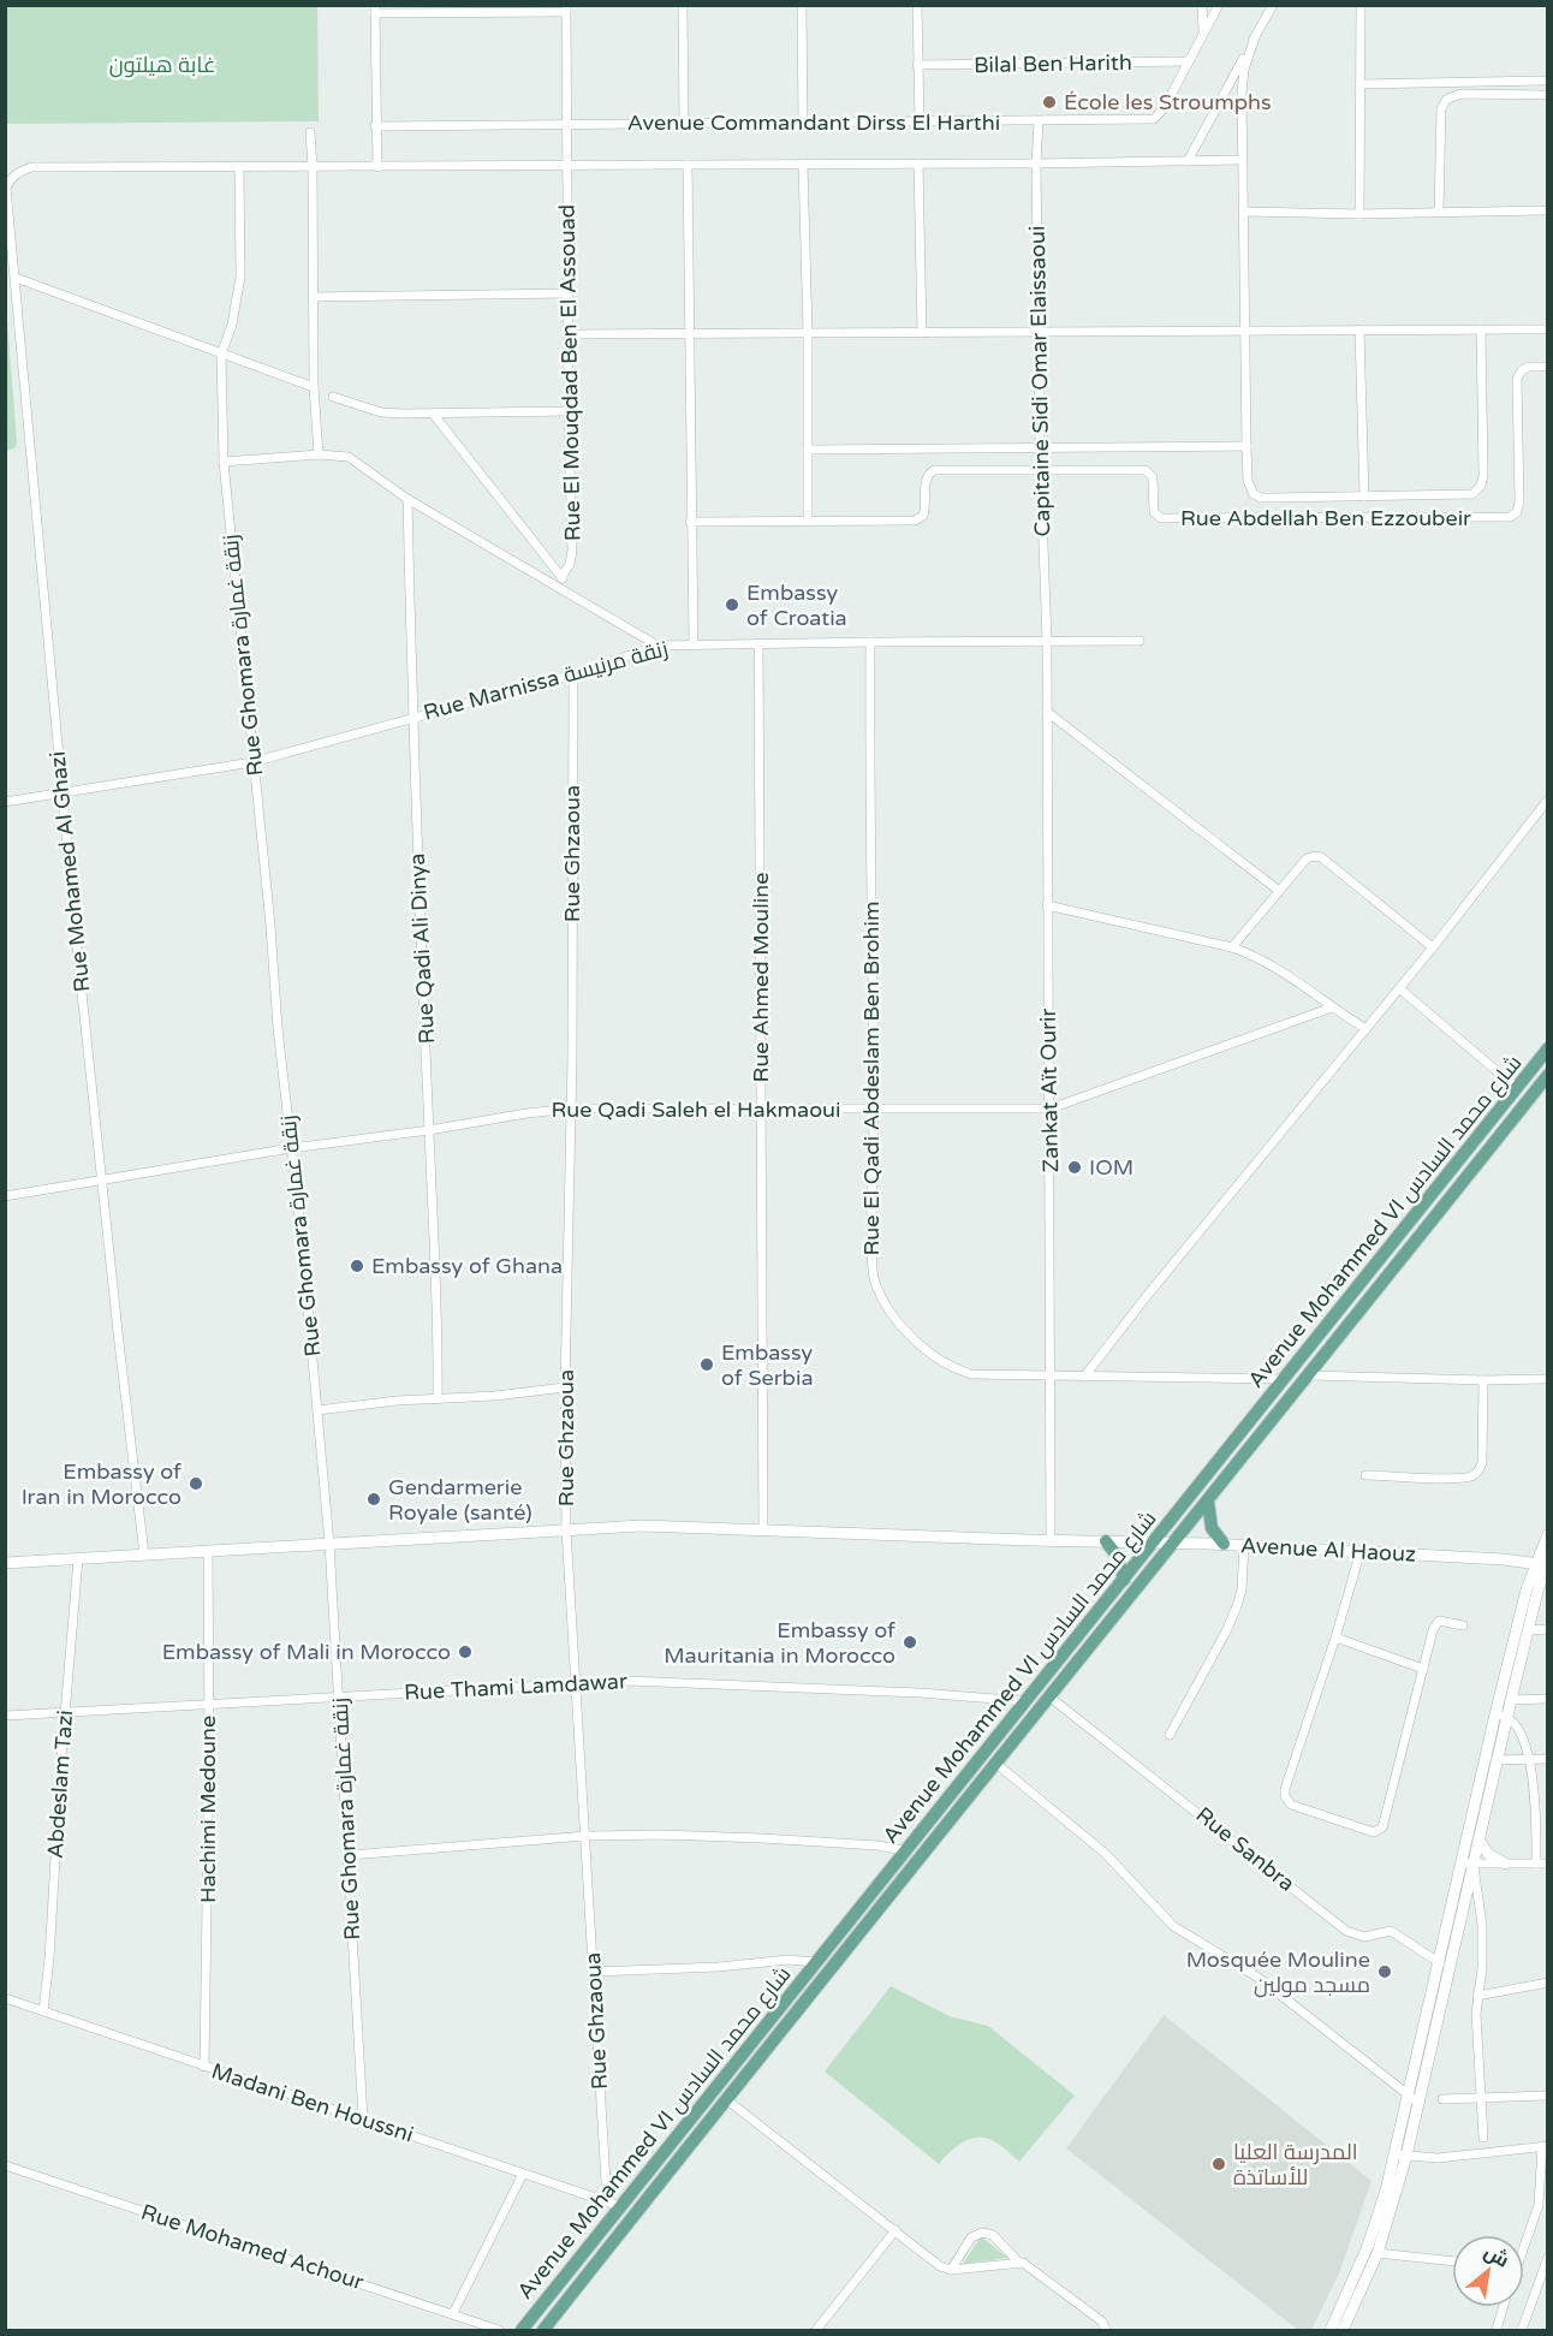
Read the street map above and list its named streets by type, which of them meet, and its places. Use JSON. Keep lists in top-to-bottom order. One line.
{"streets":{"main road":["Avenue Mohammed VI شارع محمد السادس","Avenue Al Haouz"],"street":["Bilal Ben Harith","Avenue Commandant Dirss El Harthi","Rue El Mouqdad Ben El Assouad","Capitaine Sidi Omar Elaissaoui","Rue Abdellah Ben Ezzoubeir","Rue Ghomara زنقة غمارة","Rue Marnissa زنقة مرنيسة","Rue Ghzaoua","Rue Mohamed Al Ghazi","Rue Qadi Ali Dinya","Rue Ahmed Mouline","Rue El Qadi Abdeslam Ben Brohim","Zankat Aït Ourir","Rue Qadi Saleh el Hakmaoui","Rue Thami Lamdawar","Abdeslam Tazi","Hachimi Medoune","Rue Sanbra","Madani Ben Houssni","Rue Mohamed Achour"]},"crossings":[["Bilal Ben Harith","Avenue Commandant Dirss El Harthi"],["Avenue Commandant Dirss El Harthi","Rue El Mouqdad Ben El Assouad"],["Avenue Commandant Dirss El Harthi","Capitaine Sidi Omar Elaissaoui"],["Capitaine Sidi Omar Elaissaoui","Rue Abdellah Ben Ezzoubeir"],["Capitaine Sidi Omar Elaissaoui","Rue Marnissa زنقة مرنيسة"],["Capitaine Sidi Omar Elaissaoui","Zankat Aït Ourir"],["Rue Ghomara زنقة غمارة","Rue Marnissa زنقة مرنيسة"],["Rue Ghomara زنقة غمارة","Rue Qadi Saleh el Hakmaoui"],["Rue Ghomara زنقة غمارة","Avenue Al Haouz"],["Rue Ghomara زنقة غمارة","Rue Thami Lamdawar"],["Rue Ghomara زنقة غمارة","Madani Ben Houssni"],["Rue Marnissa زنقة مرنيسة","Rue Ghzaoua"],["Rue Marnissa زنقة مرنيسة","Rue Mohamed Al Ghazi"],["Rue Marnissa زنقة مرنيسة","Rue Qadi Ali Dinya"],["Rue Marnissa زنقة مرنيسة","Rue Ahmed Mouline"],["Rue Marnissa زنقة مرنيسة","Rue El Qadi Abdeslam Ben Brohim"],["Rue Marnissa زنقة مرنيسة","Zankat Aït Ourir"],["Rue Ghzaoua","Rue Qadi Saleh el Hakmaoui"],["Rue Ghzaoua","Avenue Mohammed VI شارع محمد السادس"],["Rue Ghzaoua","Avenue Al Haouz"],["Rue Ghzaoua","Rue Thami Lamdawar"],["Rue Ghzaoua","Madani Ben Houssni"],["Rue Mohamed Al Ghazi","Rue Qadi Saleh el Hakmaoui"],["Rue Mohamed Al Ghazi","Avenue Al Haouz"],["Rue Qadi Ali Dinya","Rue Qadi Saleh el Hakmaoui"],["Rue Ahmed Mouline","Rue Qadi Saleh el Hakmaoui"],["Rue Ahmed Mouline","Avenue Al Haouz"],["Rue El Qadi Abdeslam Ben Brohim","Zankat Aït Ourir"],["Rue El Qadi Abdeslam Ben Brohim","Rue Qadi Saleh el Hakmaoui"],["Rue El Qadi Abdeslam Ben Brohim","Avenue Mohammed VI شارع محمد السادس"],["Zankat Aït Ourir","Rue Qadi Saleh el Hakmaoui"],["Zankat Aït Ourir","Avenue Al Haouz"],["Avenue Mohammed VI شارع محمد السادس","Avenue Al Haouz"],["Avenue Mohammed VI شارع محمد السادس","Rue Thami Lamdawar"],["Avenue Mohammed VI شارع محمد السادس","Rue Sanbra"],["Avenue Mohammed VI شارع محمد السادس","Madani Ben Houssni"],["Avenue Al Haouz","Abdeslam Tazi"],["Avenue Al Haouz","Hachimi Medoune"],["Rue Thami Lamdawar","Abdeslam Tazi"],["Rue Thami Lamdawar","Hachimi Medoune"],["Abdeslam Tazi","Madani Ben Houssni"],["Hachimi Medoune","Madani Ben Houssni"]],"parks":["غابة هيلتون"],"places":["École les Stroumphs","Embassy of Croatia","IOM","Embassy of Ghana","Embassy of Serbia","Embassy of Iran in Morocco","Gendarmerie Royale (santé)","Embassy of Mauritania in Morocco","Embassy of Mali in Morocco","Mosquée Mouline مسجد مولين","المدرسة العليا للأساتذة"],"north":"top right"}
